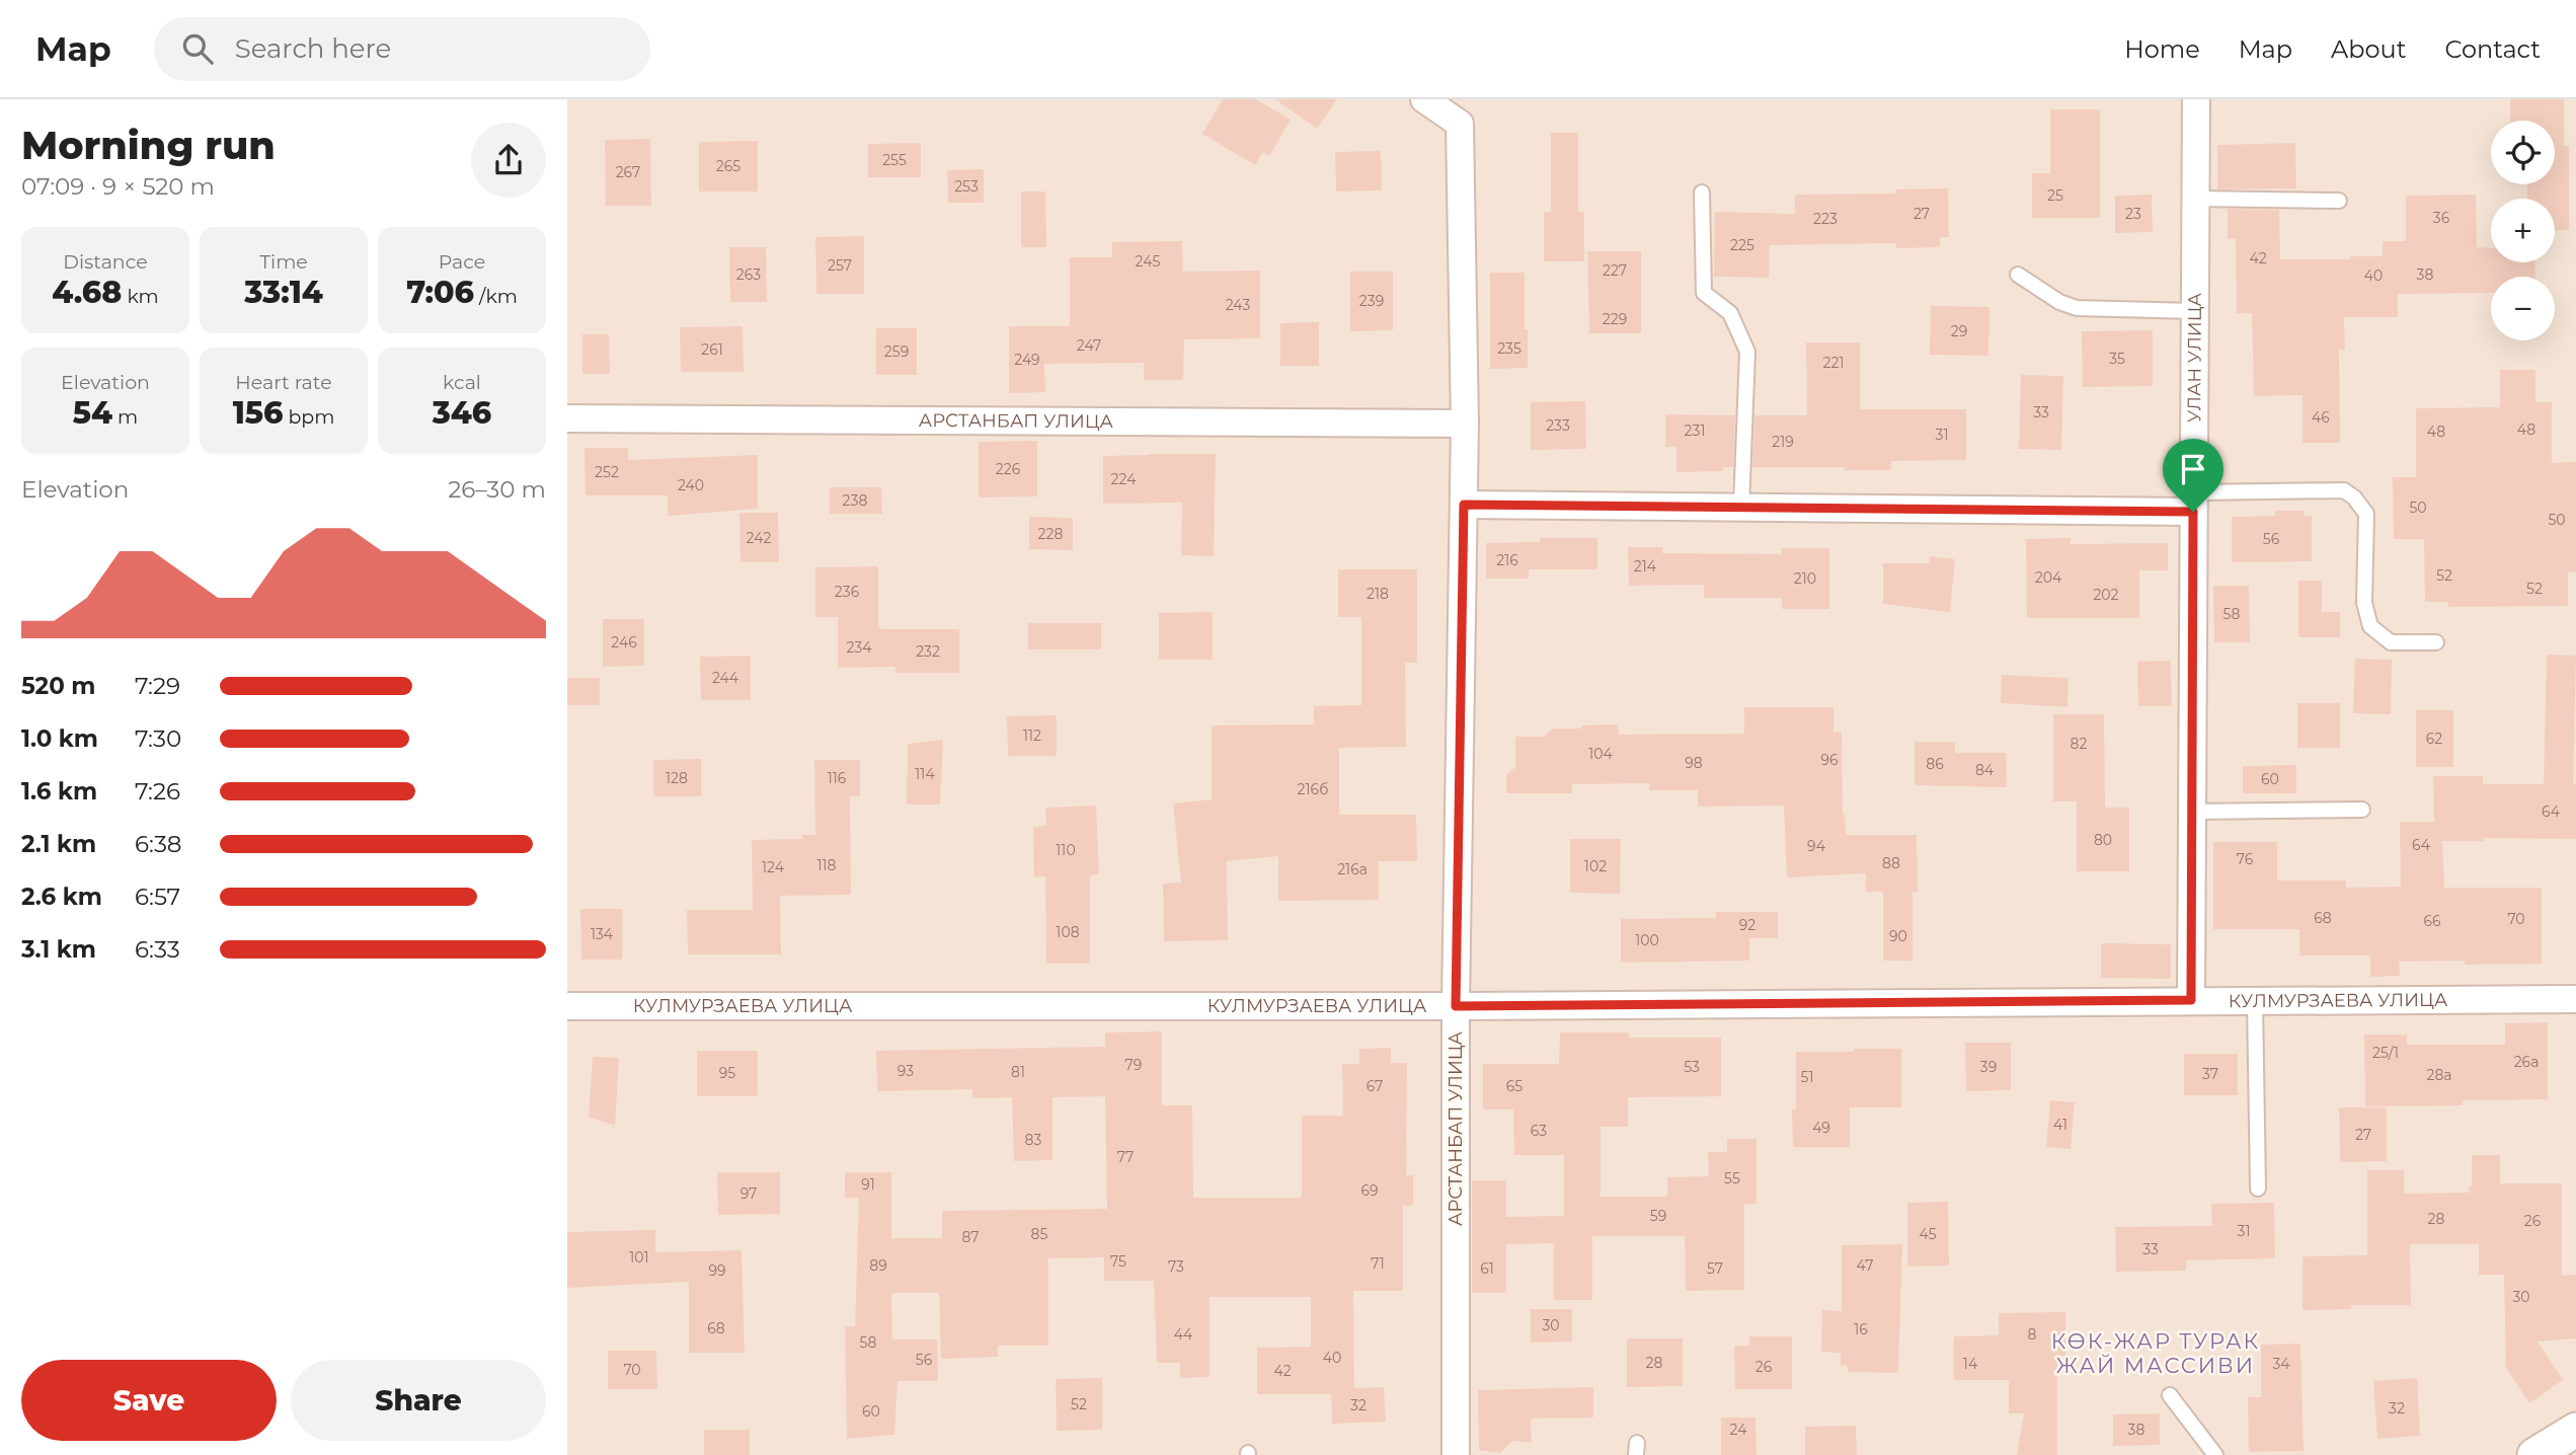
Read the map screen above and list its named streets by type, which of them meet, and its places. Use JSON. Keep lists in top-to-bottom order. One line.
{"streets":{"street":["УЛАН УЛИЦА","АРСТАНБАП УЛИЦА","КУЛМУРЗАЕВА УЛИЦА"]},"crossings":[["УЛАН УЛИЦА","КУЛМУРЗАЕВА УЛИЦА"],["АРСТАНБАП УЛИЦА","КУЛМУРЗАЕВА УЛИЦА"]],"districts":["КӨК-ЖАР ТУРАК ЖАЙ МАССИВИ"],"house_numbers":["255","265","267","253","25","27","23","36","223","225","42","245","257","227","263","38","40","239","243","229","29","247","235","261","259","35","249","221","33","46","233","48","231","48","31","219","226","252","224","240","238","50","50","228","242","56","216","214","52","204","210","52","236","218","202","58","246","234","232","244","112","62","82","104","96","98","86","84","114","128","116","60","216б","64","80","64","94","110","76","88","118","102","124","216а","68","70","66","92","108","134","90","100","25/1","26а","79","53","39","93","81","95","37","28а","51","67","65","41","49","63","27","83","77","55","91","69","97","59","28","26","31","85","45","87","33","101","75","71","89","47","73","61","57","99","30","30","68","16","44","8","58","40","56","28","14","34","26","70","42","52","32","32","60","24","38"],"page":{"header":"Map","search":"Search here","nav":["Home","Map","About","Contact"],"heading":["Morning run","07:09 · 9 × 520 m"],"map_buttons":["+","−"],"stats":[["Distance","4.68 km"],["Time","33:14"],["Pace","7:06 /km"],["Elevation","54 m"],["Heart rate","156 bpm"],["kcal","346"]],"chart":["Elevation","26–30 m"],"list":[{"name":"520 m","note":"7:29"},{"name":"1.0 km","note":"7:30"},{"name":"1.6 km","note":"7:26"},{"name":"2.1 km","note":"6:38"},{"name":"2.6 km","note":"6:57"},{"name":"3.1 km","note":"6:33"}],"buttons":["Save","Share"]}}
